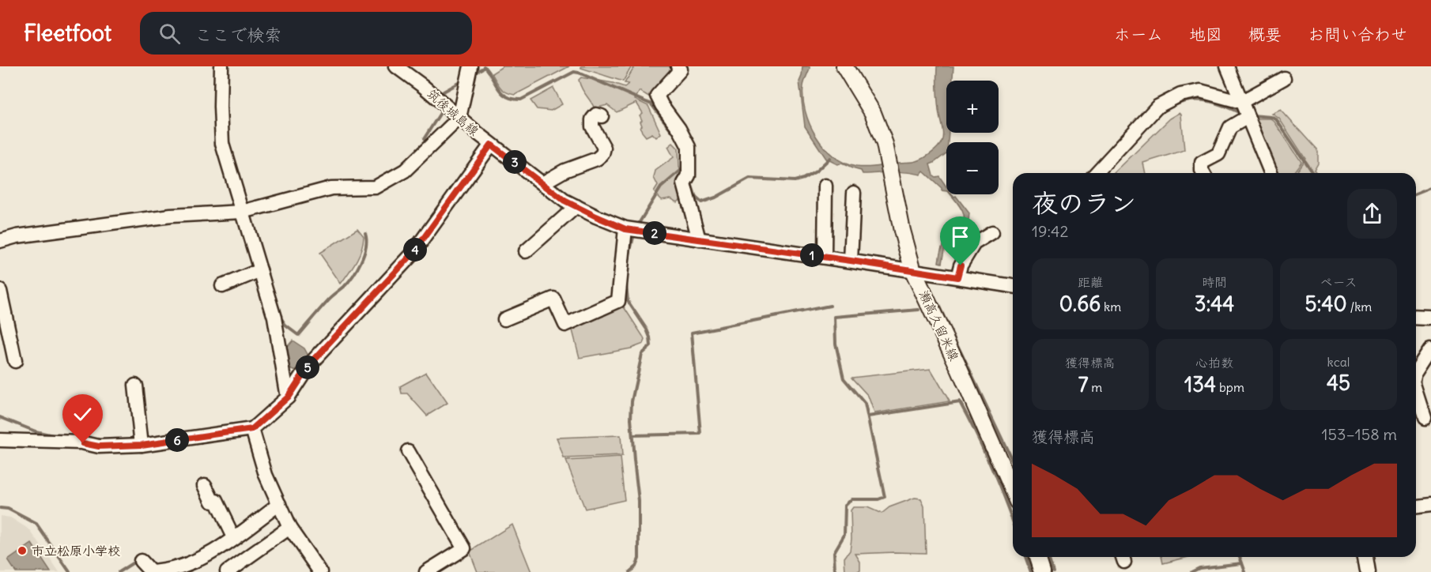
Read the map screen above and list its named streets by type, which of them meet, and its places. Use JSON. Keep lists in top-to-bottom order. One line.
{"streets":{"main road":["瀬高久留米線"],"street":["筑後城島線"]},"crossings":[["筑後城島線","瀬高久留米線"]],"places":["市立松原小学校"],"page":{"header":"Fleetfoot","search":"ここで検索","nav":["ホーム","地図","概要","お問い合わせ"],"map_buttons":["+","−"],"pins":["3","2","4","1","5","6"],"heading":["夜のラン","19:42"],"stats":[["距離","0.66 km"],["時間","3:44"],["ペース","5:40 /km"],["獲得標高","7 m"],["心拍数","134 bpm"],["kcal","45"]],"chart":["獲得標高","153–158 m"]}}
